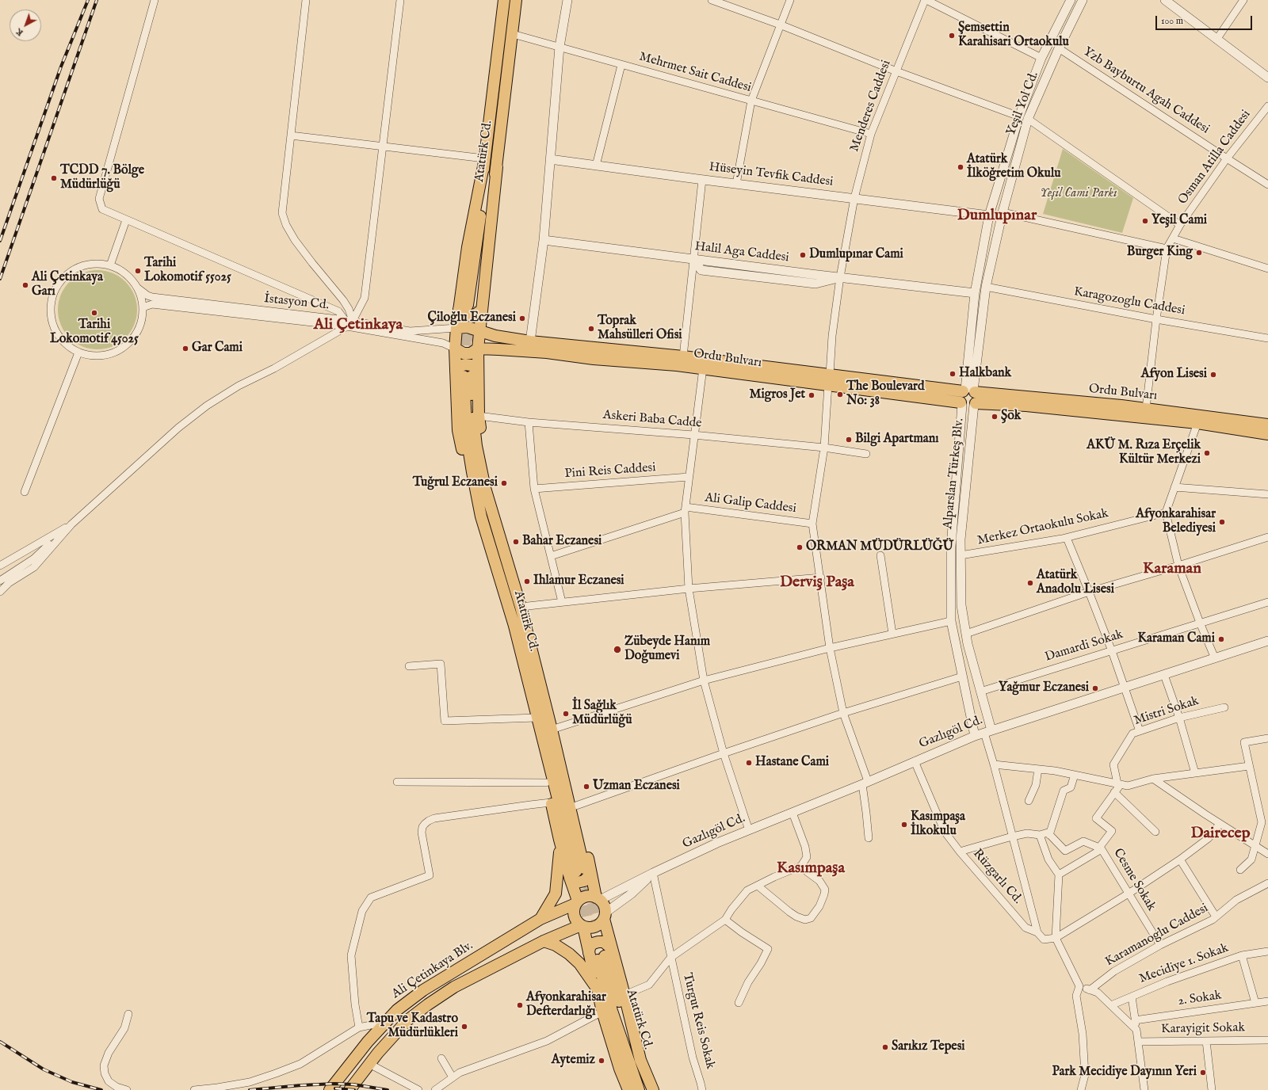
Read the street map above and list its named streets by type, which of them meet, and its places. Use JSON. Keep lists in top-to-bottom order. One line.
{"streets":{"main road":["Atatürk Cd.","Ordu Bulvarı","Ali Çetinkaya Blv."],"street":["Mehrmet Sait Caddesi","Yzb Bayburtu Agah Caddesi","Yeşil Yol Cd.","Menderes Caddesi","Osman Atilla Caddesi","Hüseyin Tevfik Caddesi","Halil Aga Caddesi","Karagozoglu Caddesi","İstasyon Cd.","Askeri Baba Cadde","Pini Reis Caddesi","Alparslan Türkeş Blv.","Ali Galip Caddesi","Merkez Ortaokulu Sokak","Damardi Sokak","Mistri Sokak","Gazlıgöl Cd.","Rüzgarlı Cd.","Cesme Sokak","Karamanoglu Caddesi","Mecidiye 1. Sokak","2. Sokak","Turgut Reis Sokak","Karayigit Sokak"]},"crossings":[["Mehrmet Sait Caddesi","Menderes Caddesi"],["Mehrmet Sait Caddesi","Atatürk Cd."],["Yzb Bayburtu Agah Caddesi","Yeşil Yol Cd."],["Yzb Bayburtu Agah Caddesi","Osman Atilla Caddesi"],["Yeşil Yol Cd.","Hüseyin Tevfik Caddesi"],["Yeşil Yol Cd.","Halil Aga Caddesi"],["Yeşil Yol Cd.","Karagozoglu Caddesi"],["Yeşil Yol Cd.","Ordu Bulvarı"],["Yeşil Yol Cd.","Alparslan Türkeş Blv."],["Menderes Caddesi","Hüseyin Tevfik Caddesi"],["Menderes Caddesi","Halil Aga Caddesi"],["Menderes Caddesi","Ordu Bulvarı"],["Menderes Caddesi","Askeri Baba Cadde"],["Menderes Caddesi","Ali Galip Caddesi"],["Menderes Caddesi","Gazlıgöl Cd."],["Osman Atilla Caddesi","Karagozoglu Caddesi"],["Osman Atilla Caddesi","Ordu Bulvarı"],["İstasyon Cd.","Ordu Bulvarı"],["Ordu Bulvarı","Alparslan Türkeş Blv."],["Alparslan Türkeş Blv.","Merkez Ortaokulu Sokak"],["Alparslan Türkeş Blv.","Damardi Sokak"],["Alparslan Türkeş Blv.","Gazlıgöl Cd."],["Gazlıgöl Cd.","Rüzgarlı Cd."],["Gazlıgöl Cd.","Ali Çetinkaya Blv."],["Gazlıgöl Cd.","Turgut Reis Sokak"],["Cesme Sokak","Karamanoglu Caddesi"]],"districts":["Dumlupınar","Ali Çetinkaya","Karaman","Derviş Paşa","Dairecep","Kasımpaşa"],"parks":["Yeşil Cami Parkı"],"places":["Şemsettin Karahisari Ortaokulu","Atatürk İlköğretim Okulu","TCDD 7. Bölge Müdürlüğü","Yeşil Cami","Burger King","Dumlupınar Cami","Tarihi Lokomotif 55025","Ali Çetinkaya Garı","Tarihi Lokomotif 45025","Çiloğlu Eczanesi","Toprak Mahsülleri Ofisi","Gar Cami","Halkbank","Afyon Lisesi","The Boulevard No: 38","Migros Jet","Şok","Bilgi Apartmanı","AKÜ M. Rıza Erçelik Kültür Merkezi","Tuğrul Eczanesi","Afyonkarahisar Belediyesi","Bahar Eczanesi","ORMAN MÜDÜRLÜĞÜ","Ihlamur Eczanesi","Atatürk Anadolu Lisesi","Karaman Cami","Zübeyde Hanım Doğumevi","Yağmur Eczanesi","İl Sağlık Müdürlüğü","Hastane Cami","Uzman Eczanesi","Kasımpaşa İlkokulu","Afyonkarahisar Defterdarlığı","Tapu ve Kadastro Müdürlükleri","Sarıkız Tepesi","Aytemiz","Park Mecidiye Dayının Yeri"],"scale_bar":"100 m","north":"bottom left"}
